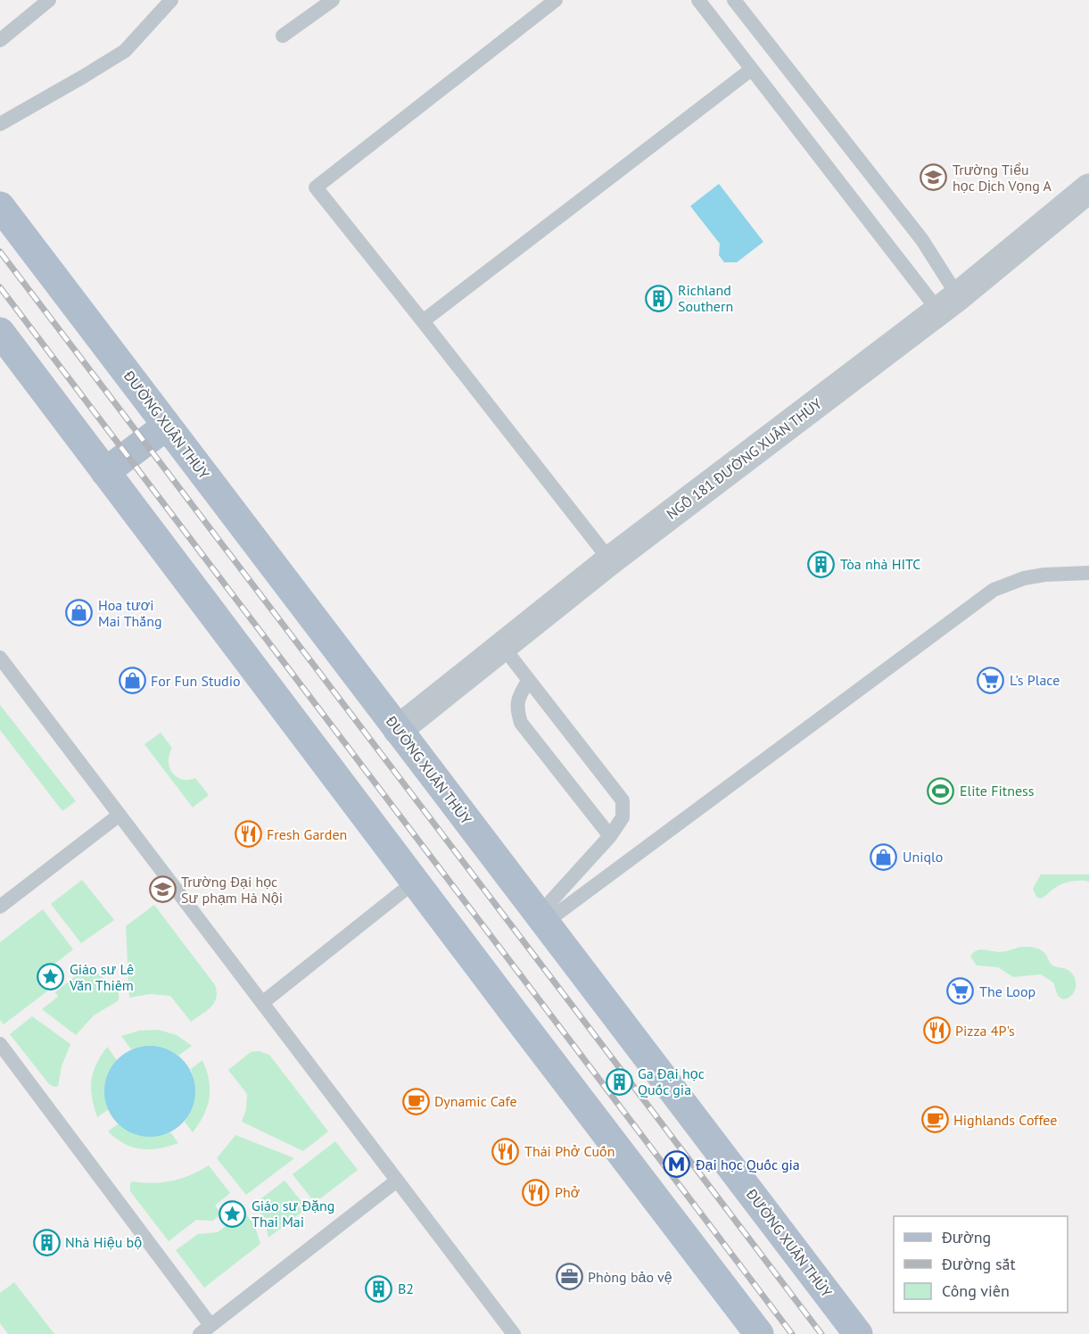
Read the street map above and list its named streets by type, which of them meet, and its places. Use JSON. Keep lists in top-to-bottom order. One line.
{"streets":{"main road":["ĐƯỜNG XUÂN THỦY"],"street":["NGÕ 181 ĐƯỜNG XUÂN THỦY"]},"crossings":[["ĐƯỜNG XUÂN THỦY","NGÕ 181 ĐƯỜNG XUÂN THỦY"]],"places":{"school or university":["Trường Tiểu học Dịch Vọng A","Trường Đại học Sư phạm Hà Nội"],"building":["Richland Southern","Tòa nhà HITC","Ga Đại học Quốc gia","Nhà Hiệu bộ","B2"],"shop":["Hoa tươi Mai Thắng","For Fun Studio","Uniqlo"],"supermarket":["L's Place","The Loop"],"sports":["Elite Fitness"],"restaurant":["Fresh Garden","Pizza 4P's","Thái Phở Cuốn","Phở"],"place":["Giáo sư Lê Văn Thiêm","Giáo sư Đặng Thai Mai"],"cafe":["Dynamic Cafe","Highlands Coffee"],"metro station":["Đại học Quốc gia"],"office":["Phòng bảo vệ"]},"legend":["Đường","Đường sắt","Công viên"]}
